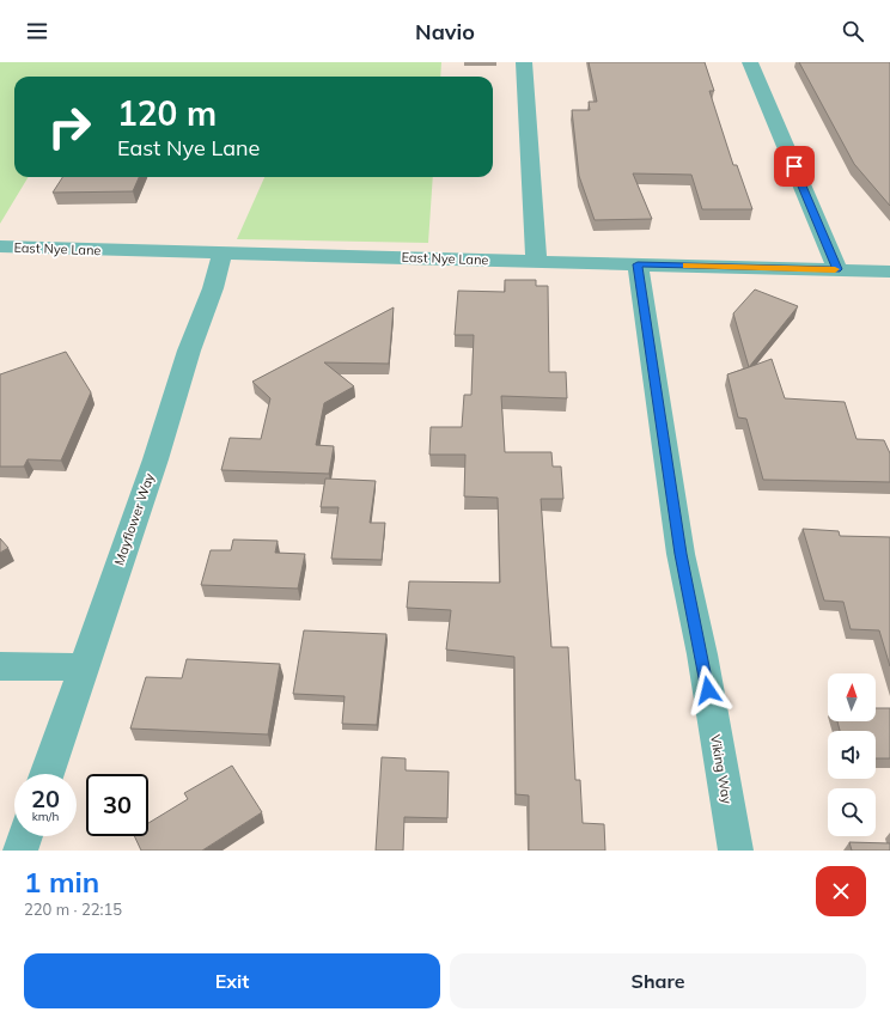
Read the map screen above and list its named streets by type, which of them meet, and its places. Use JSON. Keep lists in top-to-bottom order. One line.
{"streets":{"street":["East Nye Lane","Mayflower Way","Viking Way"]},"crossings":[["East Nye Lane","Mayflower Way"],["East Nye Lane","Viking Way"]],"north":"top","page":{"header":"Navio","turn":["120 m","East Nye Lane"],"speed":"20 km/h","limit":"30","heading":["1 min","220 m · 22:15"],"buttons":["Exit","Share"]}}
